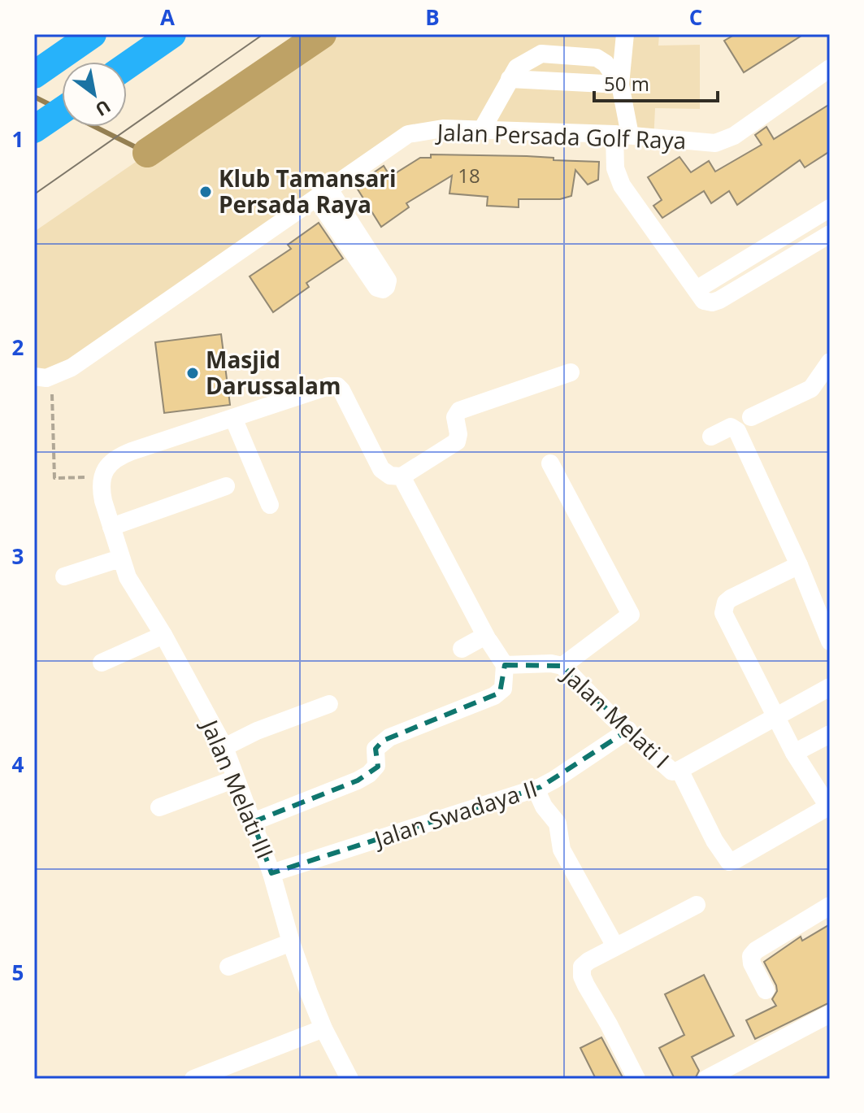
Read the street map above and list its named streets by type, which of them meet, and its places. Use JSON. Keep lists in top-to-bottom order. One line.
{"streets":{"street":["Jalan Persada Golf Raya","Jalan Melati I","Jalan Melati III","Jalan Swadaya II"]},"crossings":[["Jalan Melati I","Jalan Swadaya II"],["Jalan Melati III","Jalan Swadaya II"]],"places":["Klub Tamansari Persada Raya","Masjid Darussalam"],"house_numbers":["18"],"scale_bar":"50 m","north":"bottom right","grid":{"columns":["A","B","C"],"rows":["1","2","3","4","5"]}}
